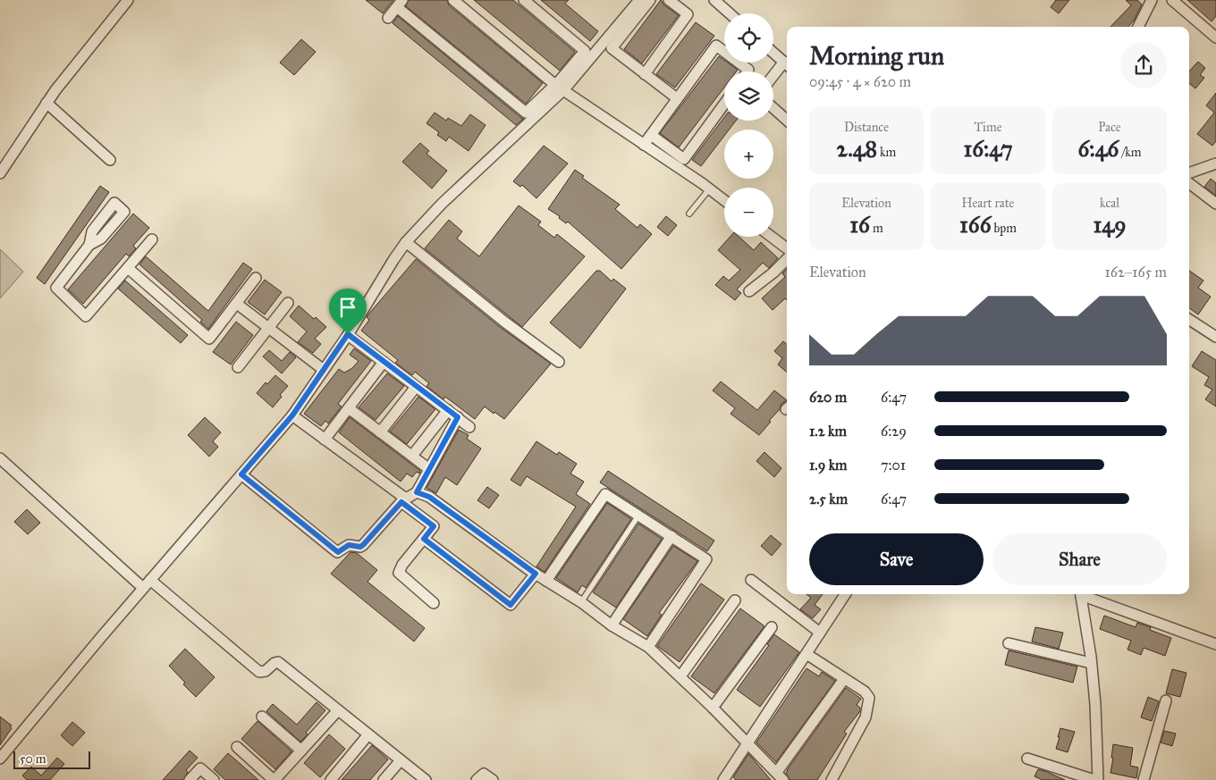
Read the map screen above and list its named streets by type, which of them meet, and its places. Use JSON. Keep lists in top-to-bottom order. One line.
{"scale_bar":"50 m","page":{"map_buttons":["+","−"],"heading":["Morning run","09:45 · 4 × 620 m"],"stats":[["Distance","2.48 km"],["Time","16:47"],["Pace","6:46 /km"],["Elevation","16 m"],["Heart rate","166 bpm"],["kcal","149"]],"chart":["Elevation","162–165 m"],"list":[{"name":"620 m","note":"6:47"},{"name":"1.2 km","note":"6:29"},{"name":"1.9 km","note":"7:01"},{"name":"2.5 km","note":"6:47"}],"buttons":["Save","Share"],"scale":"50 m"}}
